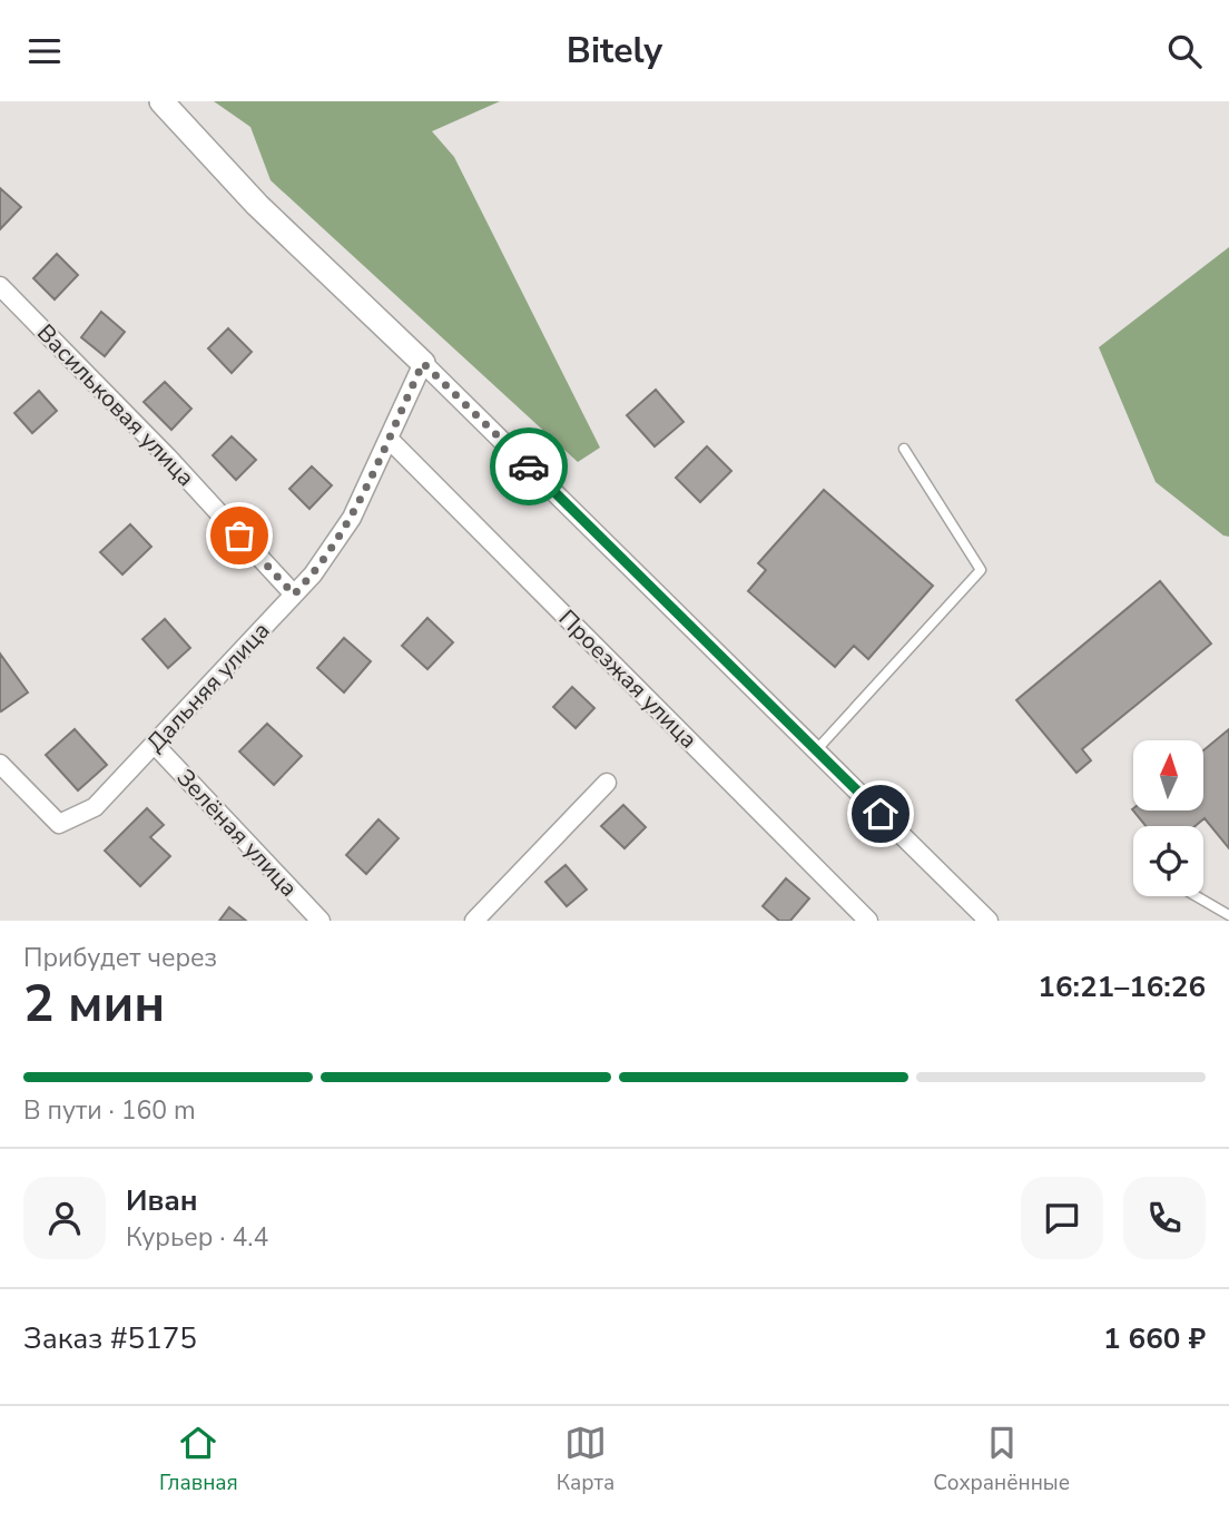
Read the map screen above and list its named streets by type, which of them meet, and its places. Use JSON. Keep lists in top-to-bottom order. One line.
{"streets":{"street":["Васильковая улица","Проезжая улица","Дальняя улица","Зелёная улица"]},"crossings":[["Васильковая улица","Дальняя улица"],["Проезжая улица","Дальняя улица"],["Дальняя улица","Зелёная улица"]],"north":"top","page":{"header":"Bitely","heading":["2 мин","Прибудет через","16:21–16:26"],"panel":["Иван","Курьер · 4.4","Заказ #5175","1 660 ₽"],"bar":"В пути · 160 m","tabs":["Главная","Карта","Сохранённые"]}}
